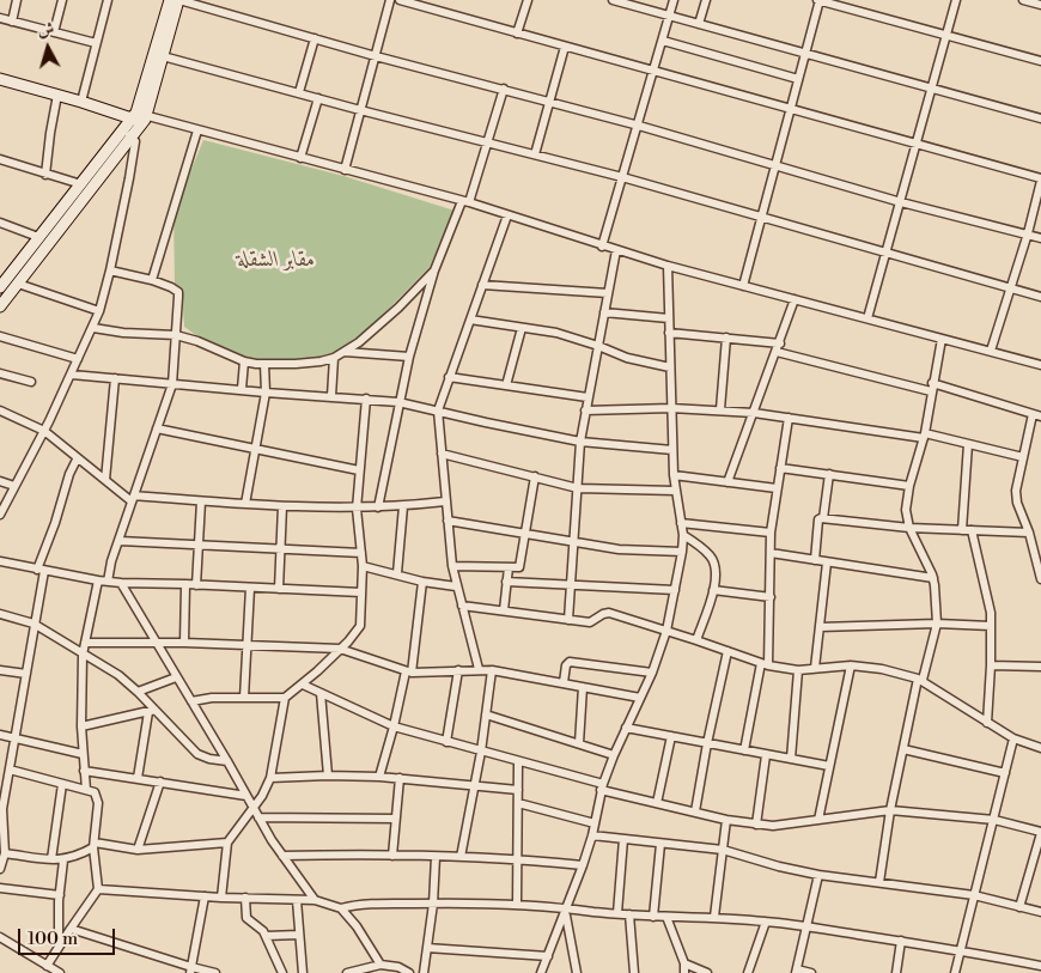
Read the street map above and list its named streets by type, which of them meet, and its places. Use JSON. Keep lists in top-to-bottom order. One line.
{"parks":["مقابر الشقلة"],"scale_bar":"100 m","north":"top"}
